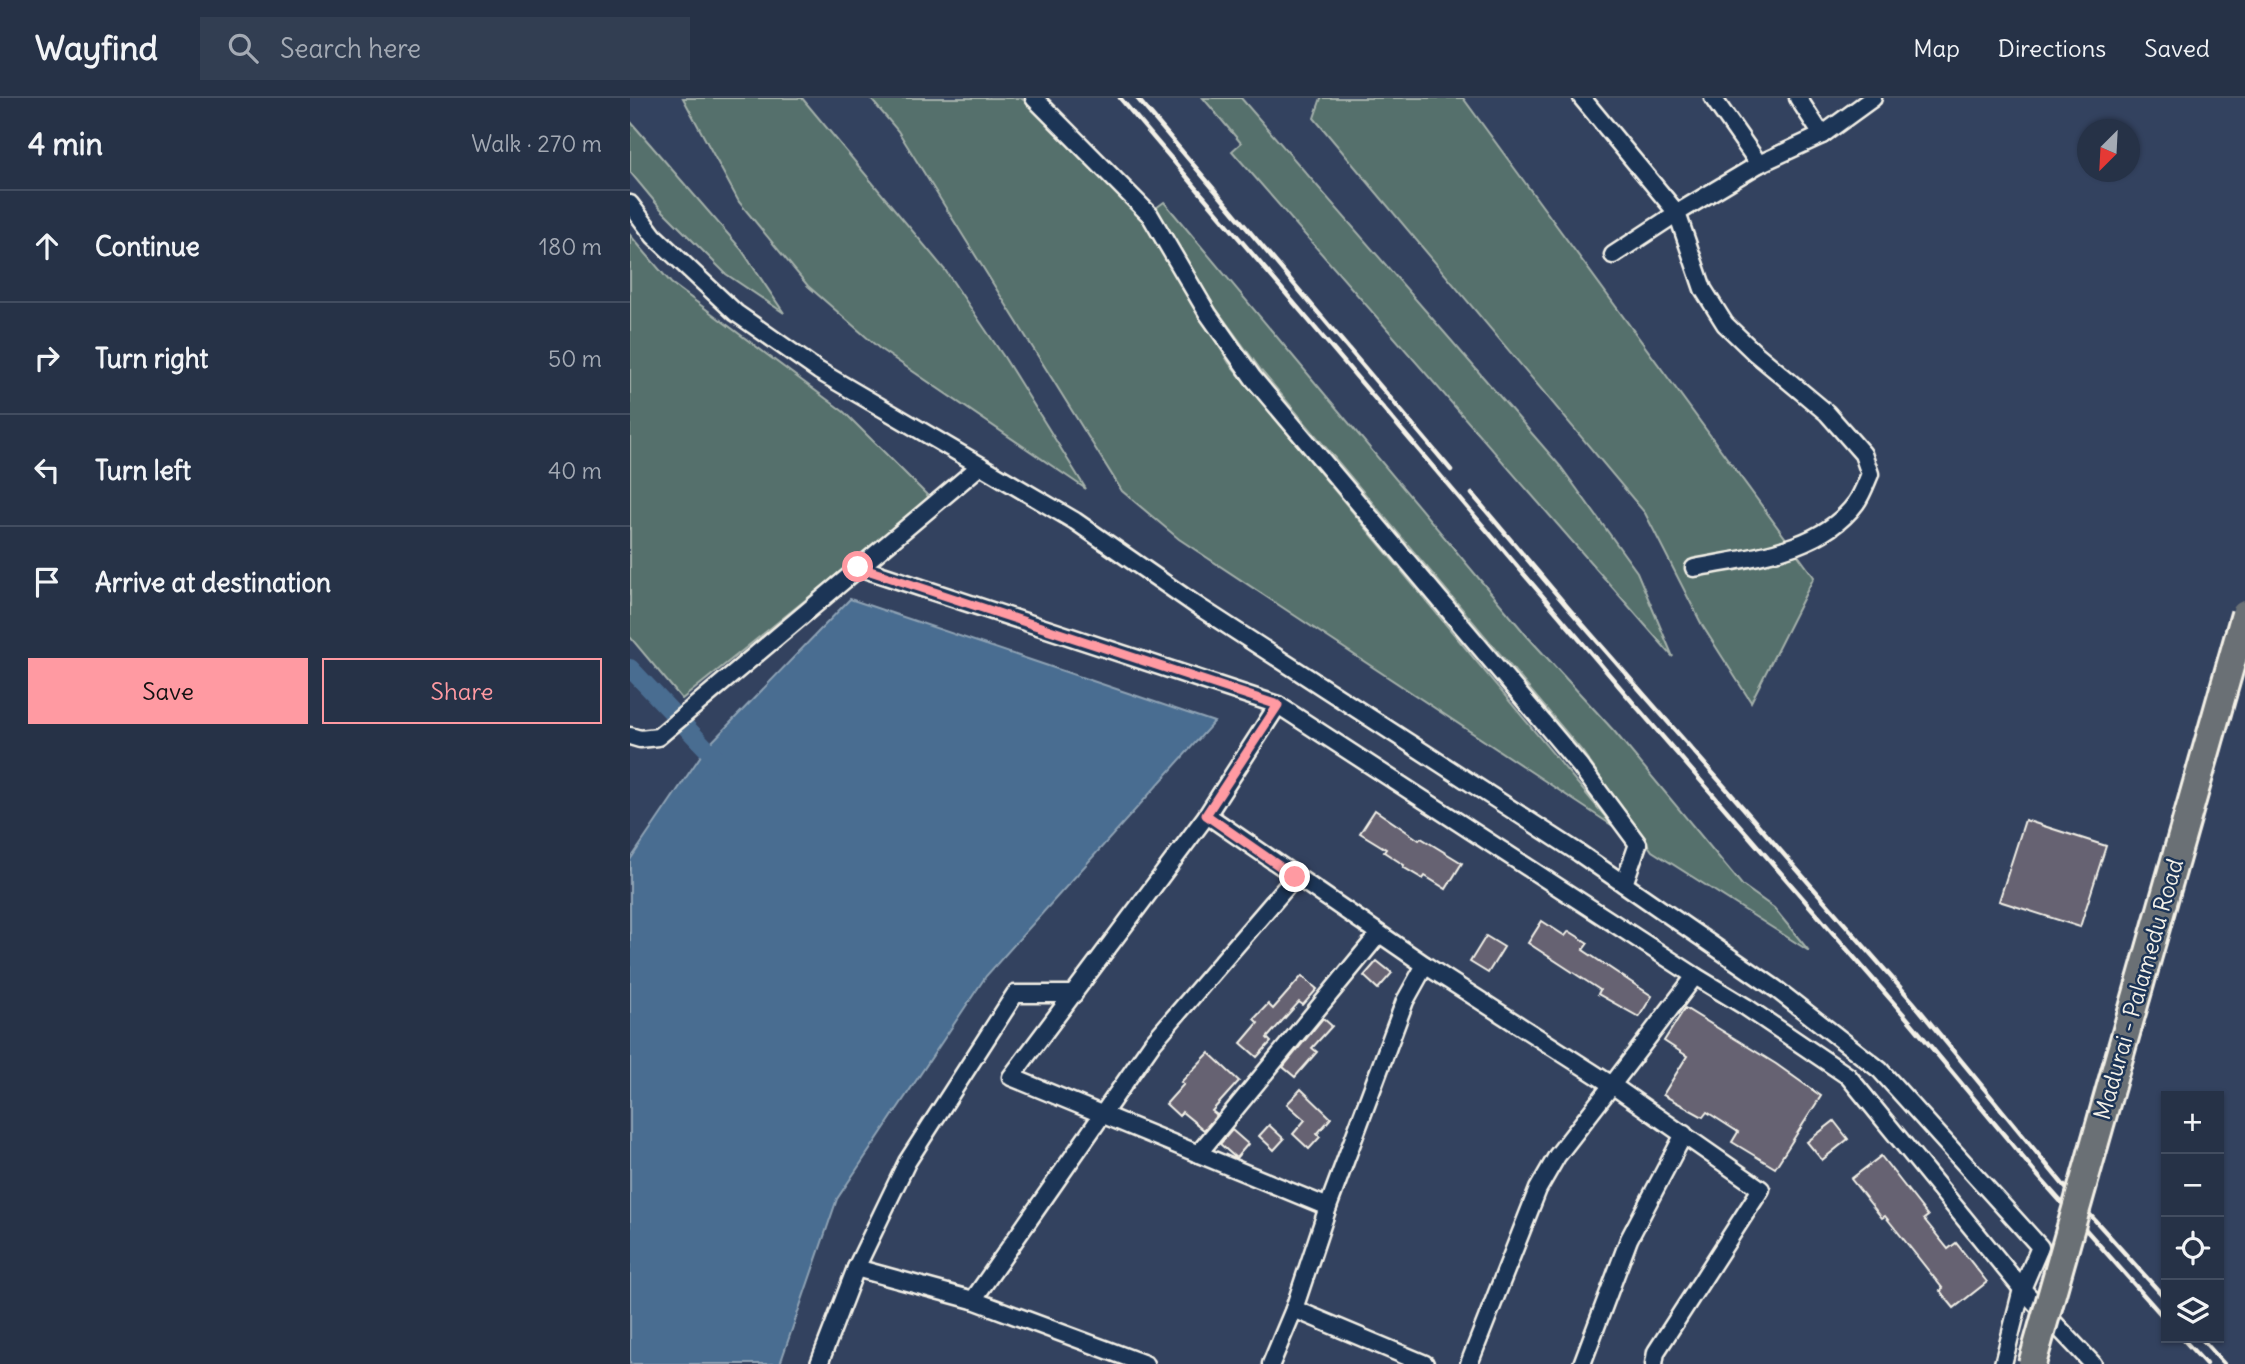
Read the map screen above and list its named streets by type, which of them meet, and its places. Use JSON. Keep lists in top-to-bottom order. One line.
{"streets":{"main road":["Madurai - Palamedu Road"]},"north":"bottom left","page":{"header":"Wayfind","search":"Search here","nav":["Map","Directions","Saved"],"heading":["4 min","Walk · 270 m"],"list":[["Continue","180 m"],["Turn right","50 m"],["Turn left","40 m"],"Arrive at destination"],"buttons":["Save","Share"],"map_buttons":["+","−"]}}
